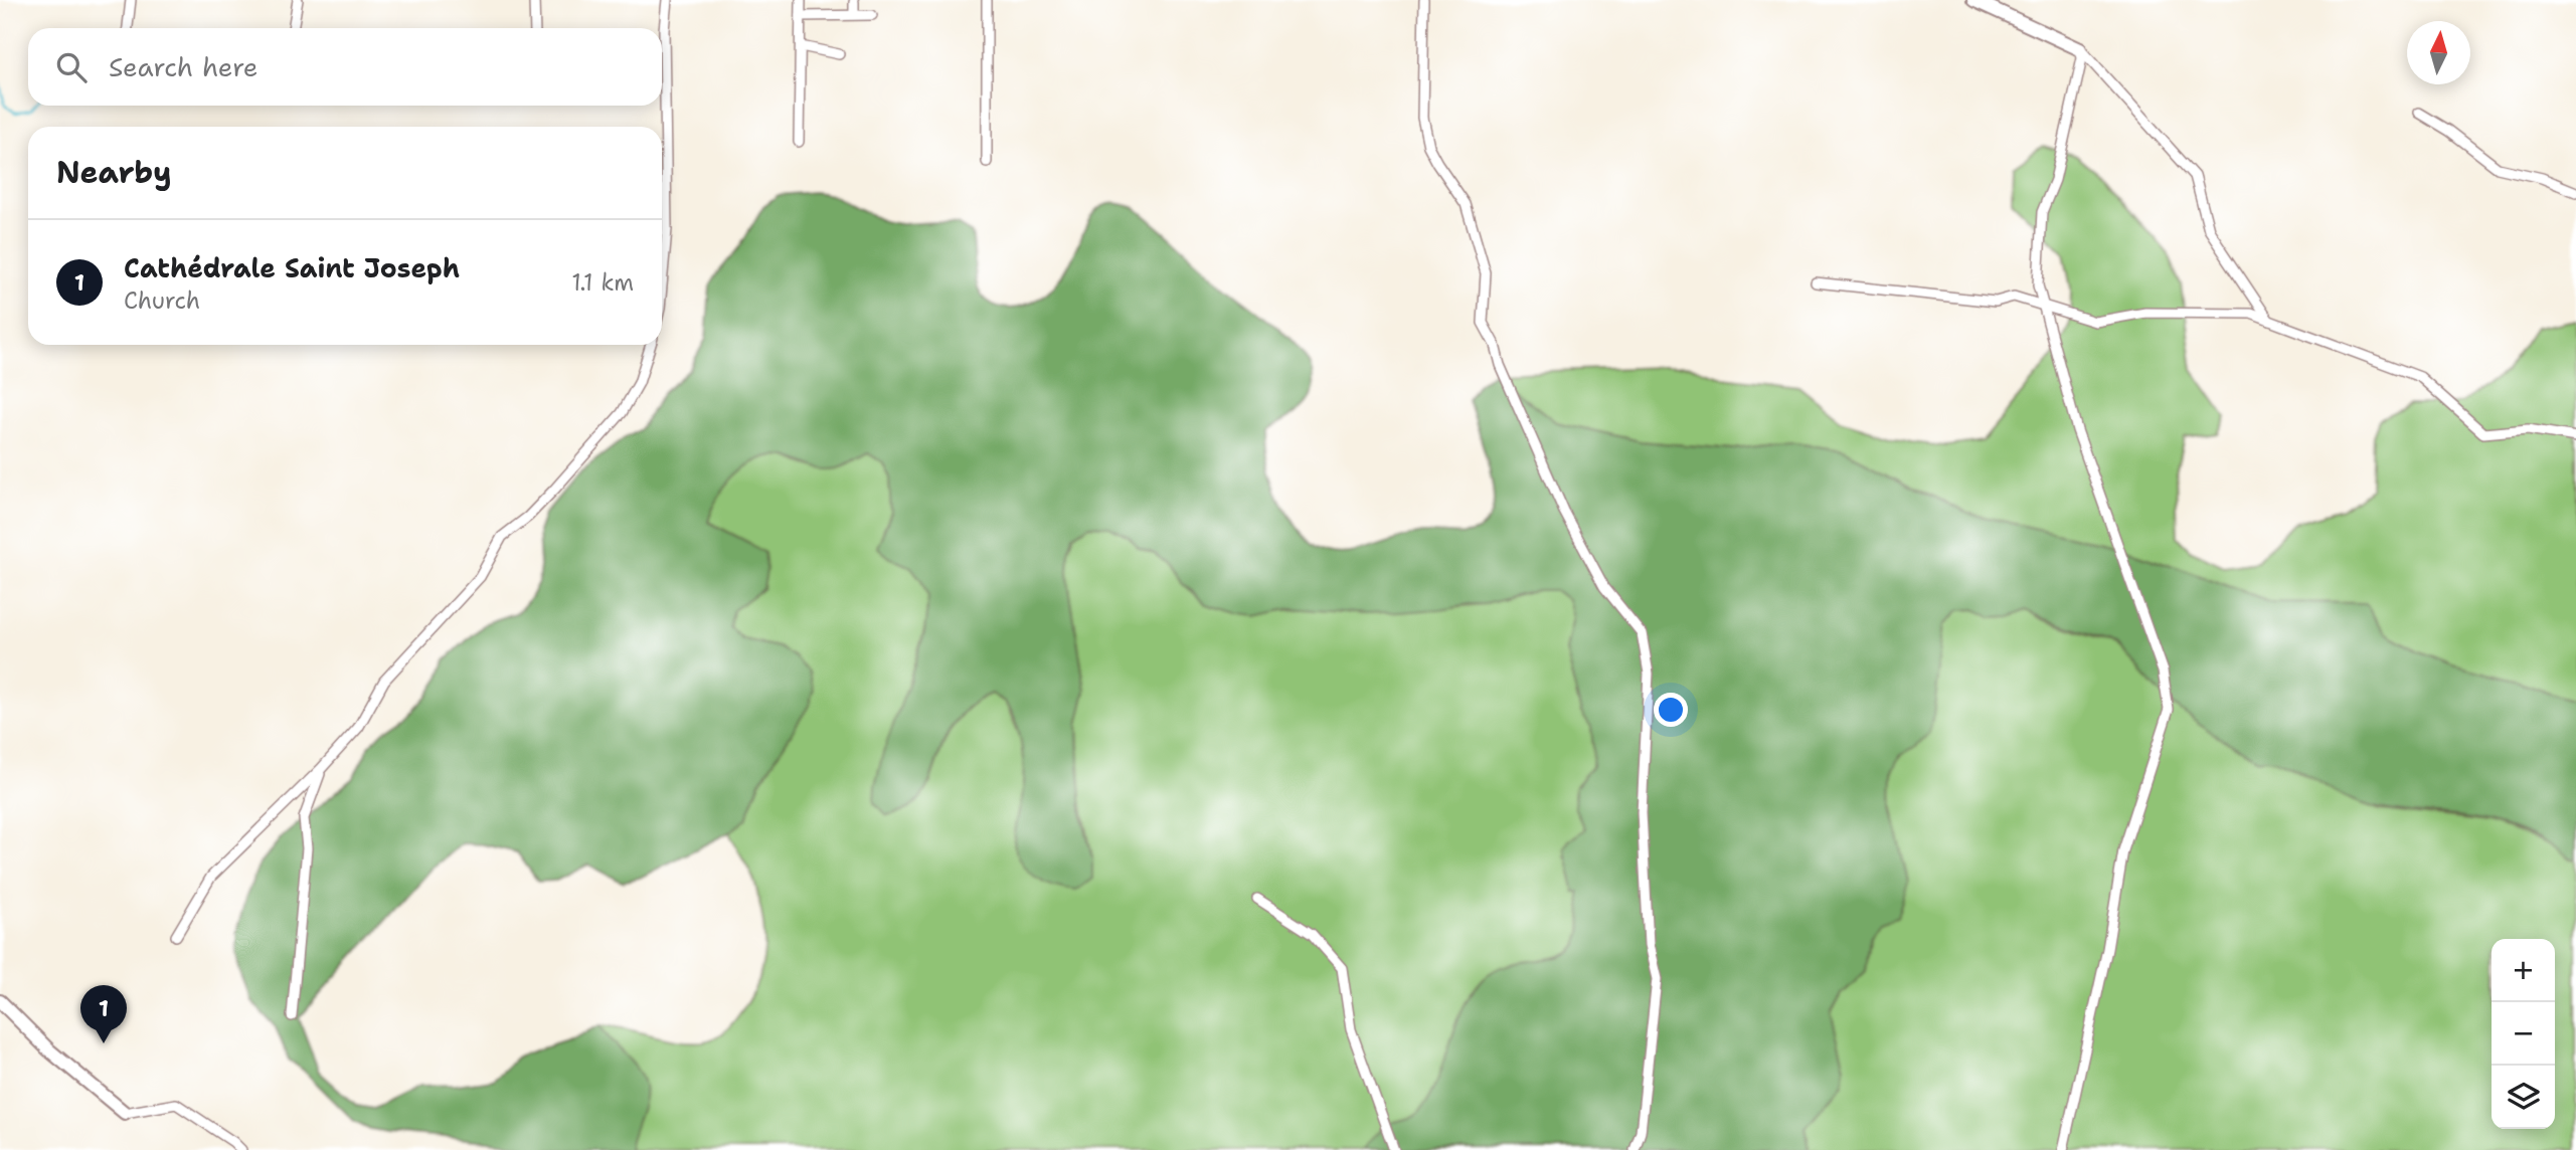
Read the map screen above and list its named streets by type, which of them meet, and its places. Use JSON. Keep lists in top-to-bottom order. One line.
{"north":"top","page":{"search":"Search here","heading":"Nearby","list":[{"mark":"1","name":"Cathédrale Saint Joseph","note":"Church","value":"1.1 km"}],"map_buttons":["+","−"],"pins":"1"}}
